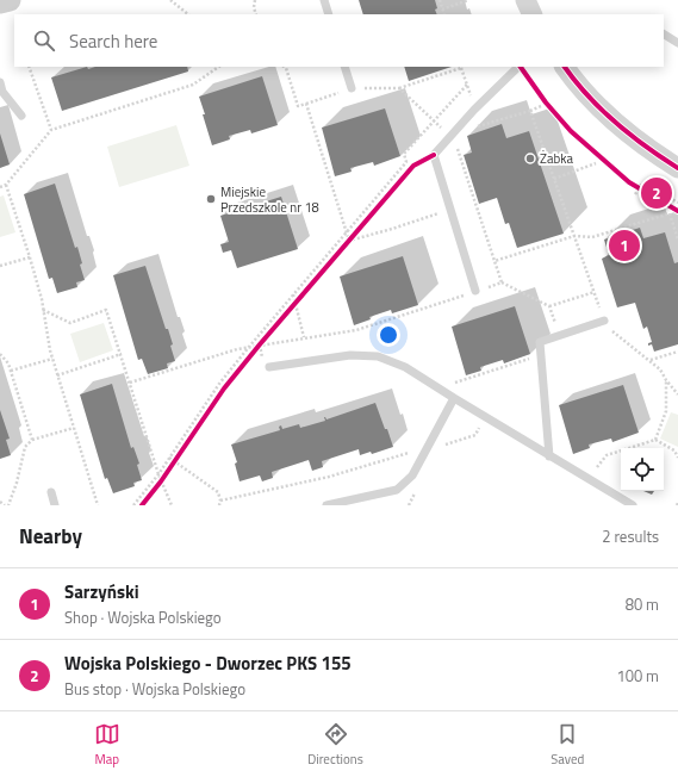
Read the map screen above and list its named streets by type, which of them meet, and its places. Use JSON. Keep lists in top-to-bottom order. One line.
{"places":["Żabka","Miejskie Przedszkole nr 18"],"page":{"search":"Search here","pins":["2","1"],"heading":["Nearby","2 results"],"list":[{"mark":"1","name":"Sarzyński","note":"Shop · Wojska Polskiego","value":"80 m"},{"mark":"2","name":"Wojska Polskiego - Dworzec PKS 155","note":"Bus stop · Wojska Polskiego","value":"100 m"}],"nav":["Map","Directions","Saved"]}}
